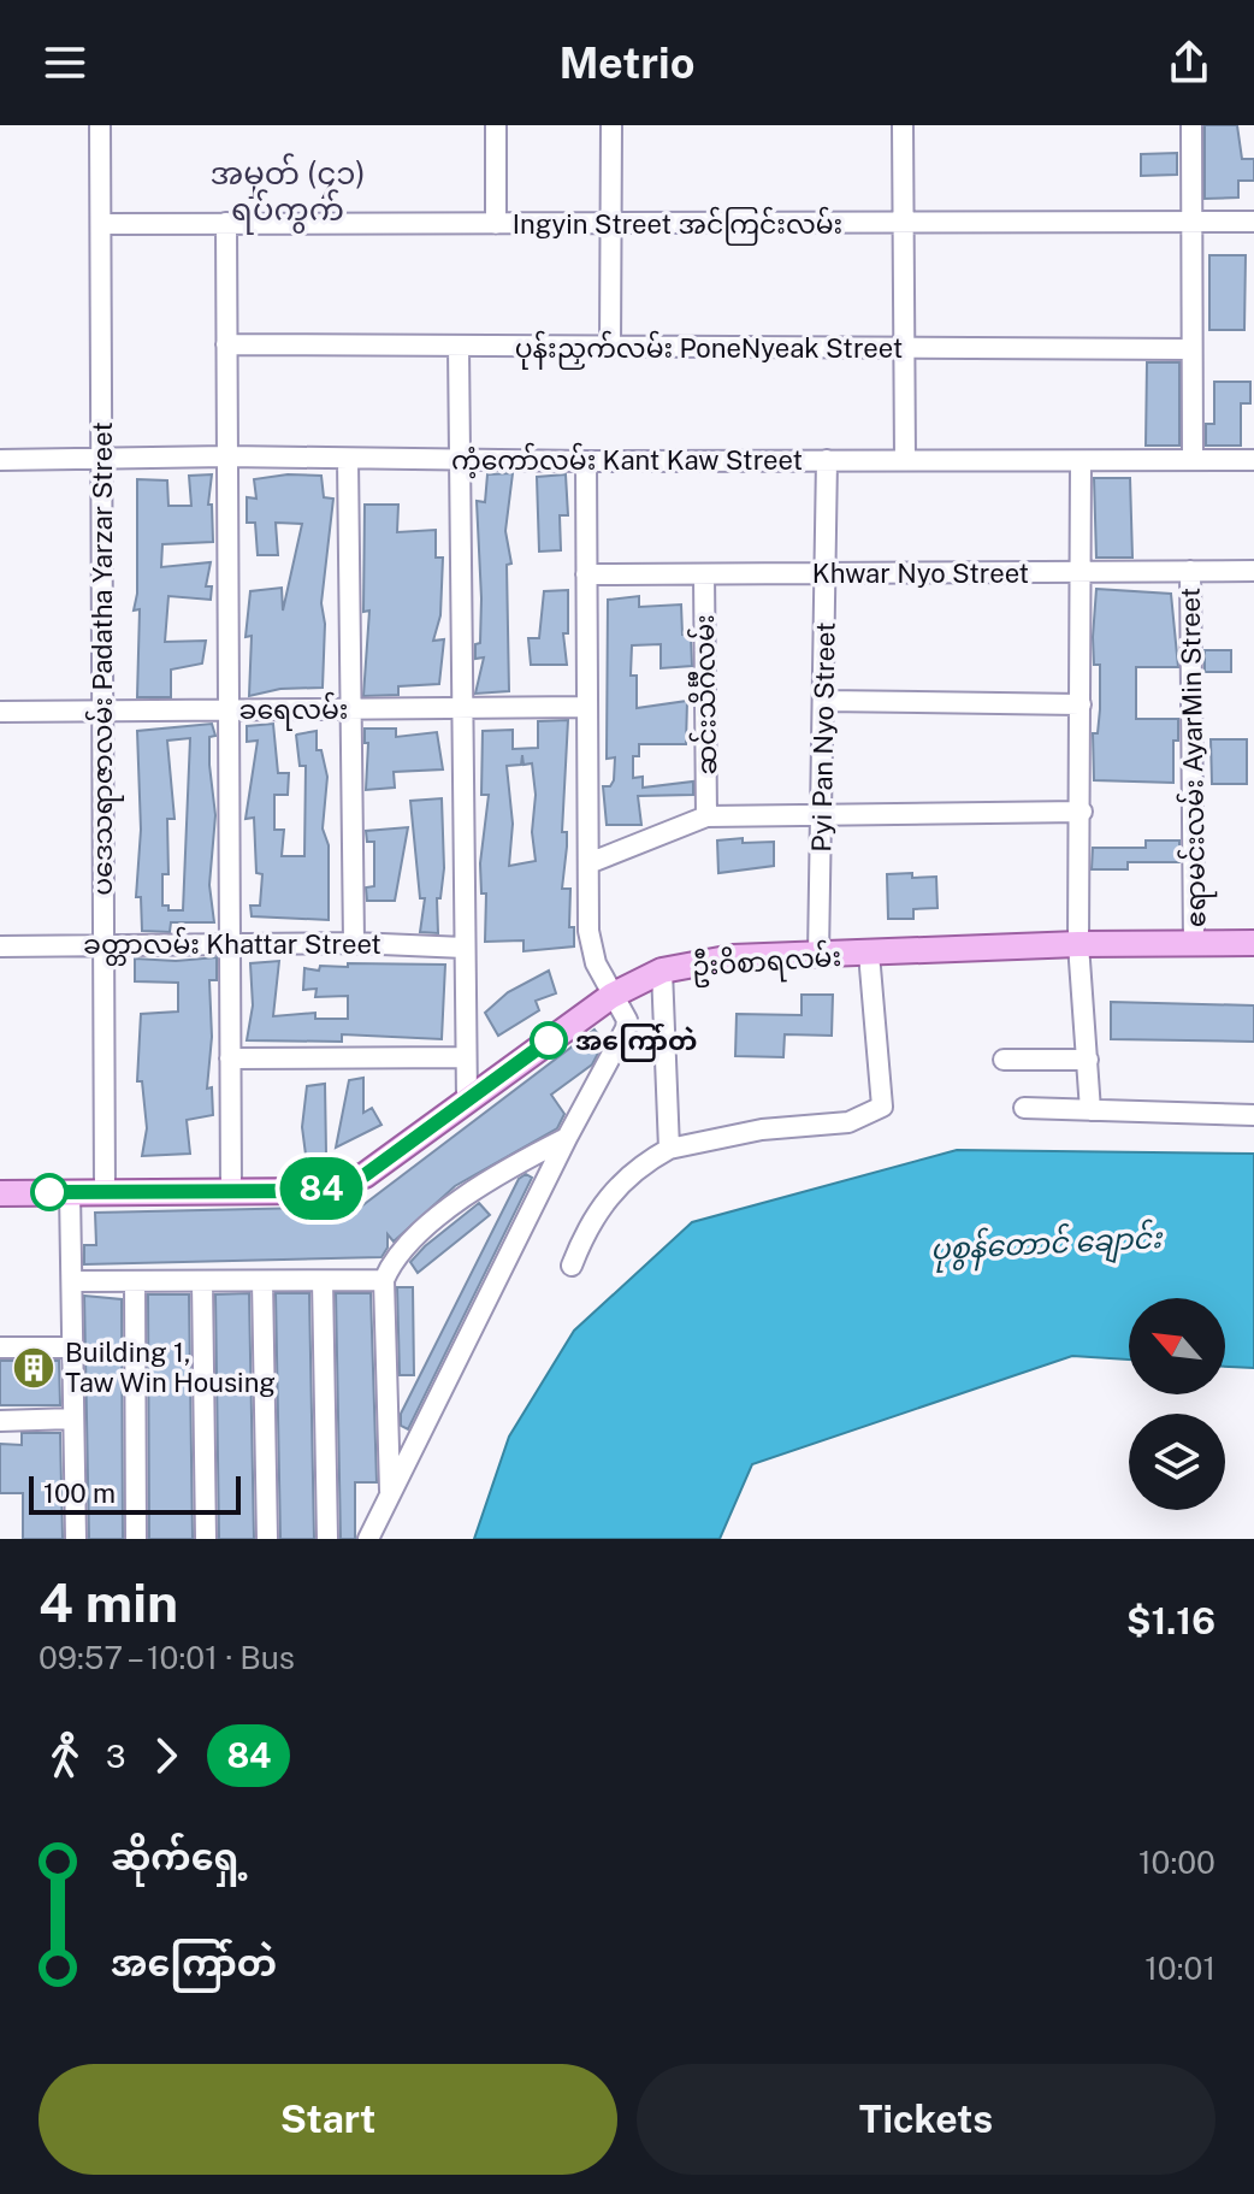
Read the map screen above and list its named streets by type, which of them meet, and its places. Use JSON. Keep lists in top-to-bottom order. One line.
{"streets":{"main road":["ဦးဝိစာရလမ်း"],"street":["Ingyin Street အင်ကြင်းလမ်း","ပုန်းညှက်လမ်း PoneNyeak Street","ကံ့ကော်လမ်း Kant Kaw Street","Khwar Nyo Street","ပဒေသရာဇာလမ်း Padatha Yarzar Street","ဆင်းသိင်္ဂီလမ်း","ခရေလမ်း","Pyi Pan Nyo Street","ဧရာမင်းလမ်း AyarMin Street","ခတ္တာလမ်း Khattar Street"]},"crossings":[["Ingyin Street အင်ကြင်းလမ်း","ပဒေသရာဇာလမ်း Padatha Yarzar Street"],["ကံ့ကော်လမ်း Kant Kaw Street","ပဒေသရာဇာလမ်း Padatha Yarzar Street"],["ကံ့ကော်လမ်း Kant Kaw Street","Pyi Pan Nyo Street"],["Khwar Nyo Street","ဆင်းသိင်္ဂီလမ်း"],["Khwar Nyo Street","Pyi Pan Nyo Street"],["Khwar Nyo Street","ဧရာမင်းလမ်း AyarMin Street"],["ပဒေသရာဇာလမ်း Padatha Yarzar Street","ခရေလမ်း"],["ပဒေသရာဇာလမ်း Padatha Yarzar Street","ခတ္တာလမ်း Khattar Street"],["ပဒေသရာဇာလမ်း Padatha Yarzar Street","ဦးဝိစာရလမ်း"],["Pyi Pan Nyo Street","ဦးဝိစာရလမ်း"],["ဧရာမင်းလမ်း AyarMin Street","ဦးဝိစာရလမ်း"]],"districts":["အမှတ် (၄၁) ရပ်ကွက်"],"water":["ပုစွန်တောင် ချောင်း"],"places":{"other":["အကြော်တဲ"],"building":["Building 1, Taw Win Housing"]},"lines":["bus line 84"],"scale_bar":"100 m","north":"top left","page":{"header":"Metrio","on_map":"84","scale":"100 m","heading":["4 min","09:57 – 10:01 · Bus","$1.16"],"legs":["3","84"],"list":[{"name":"ဆိုက်ရှေ့","value":"10:00"},{"name":"အကြော်တဲ","value":"10:01"}],"buttons":["Start","Tickets"]}}
